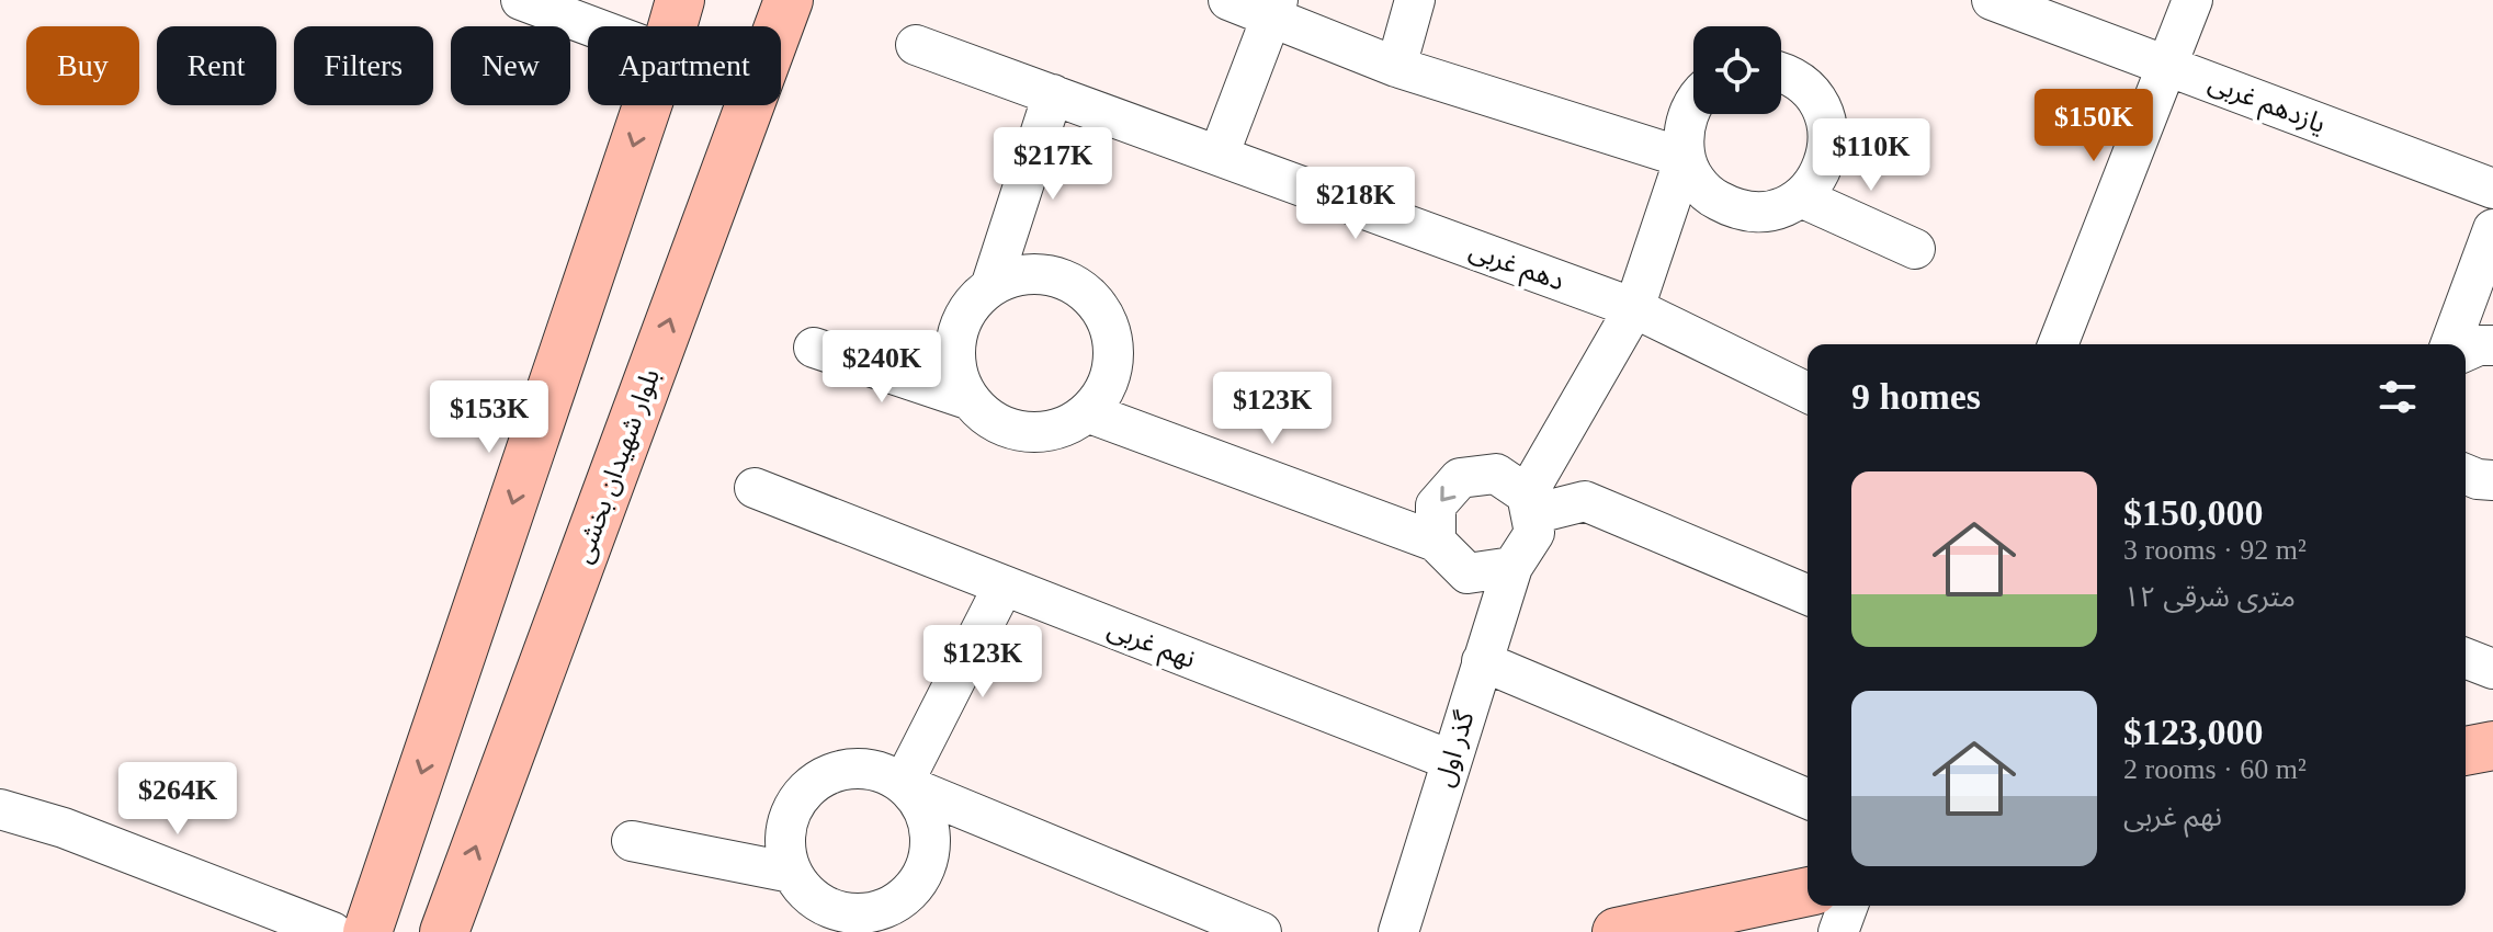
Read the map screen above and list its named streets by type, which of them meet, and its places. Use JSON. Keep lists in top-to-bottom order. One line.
{"streets":{"main road":["بلوار شهیدان بخشی"],"street":["یازدهم غربی","دهم غربی","نهم غربی","گذر اول"]},"crossings":[["نهم غربی","گذر اول"]],"page":{"chip":["Buy","Rent","Filters","New","Apartment"],"price":["$150K","$110K","$217K","$218K","$240K","$123K","$153K","$123K","$264K"],"heading":"9 homes","list":[{"name":"$150,000","note":"3 rooms · 92 m² · ۱۲ متری شرقی"},{"name":"$123,000","note":"2 rooms · 60 m² · نهم غربی"}]}}
